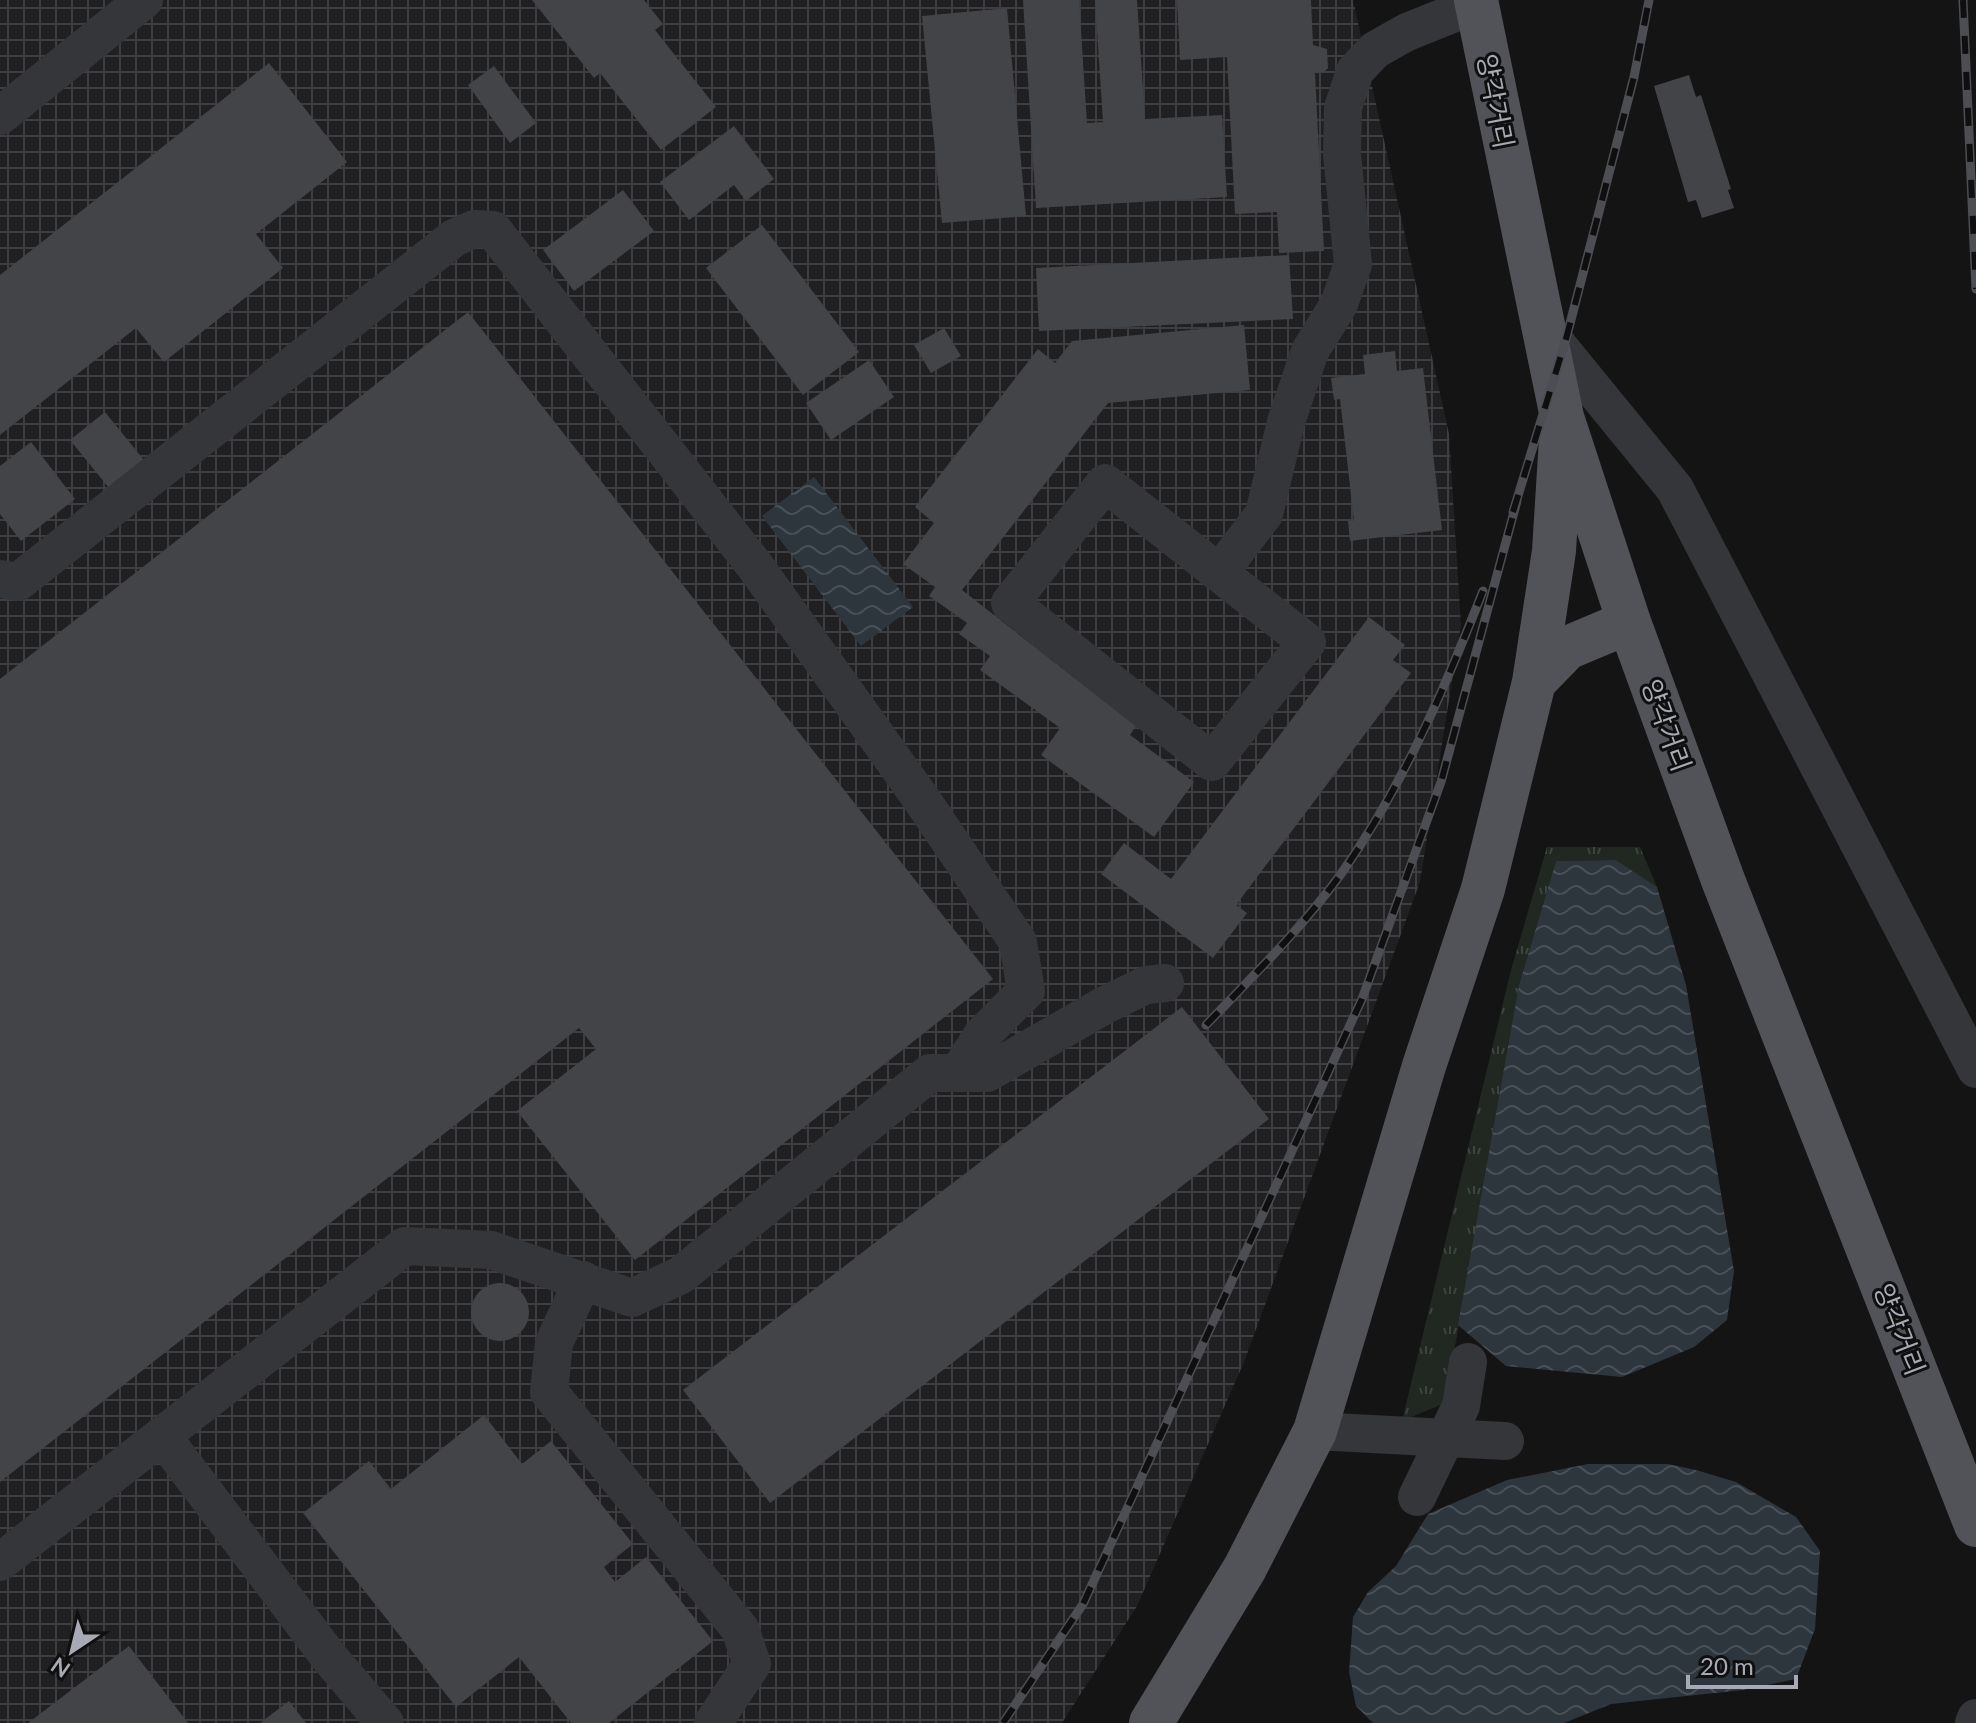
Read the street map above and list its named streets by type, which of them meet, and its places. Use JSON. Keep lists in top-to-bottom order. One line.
{"streets":{"main road":["양각거리"]},"scale_bar":"20 m","north":"bottom left"}
